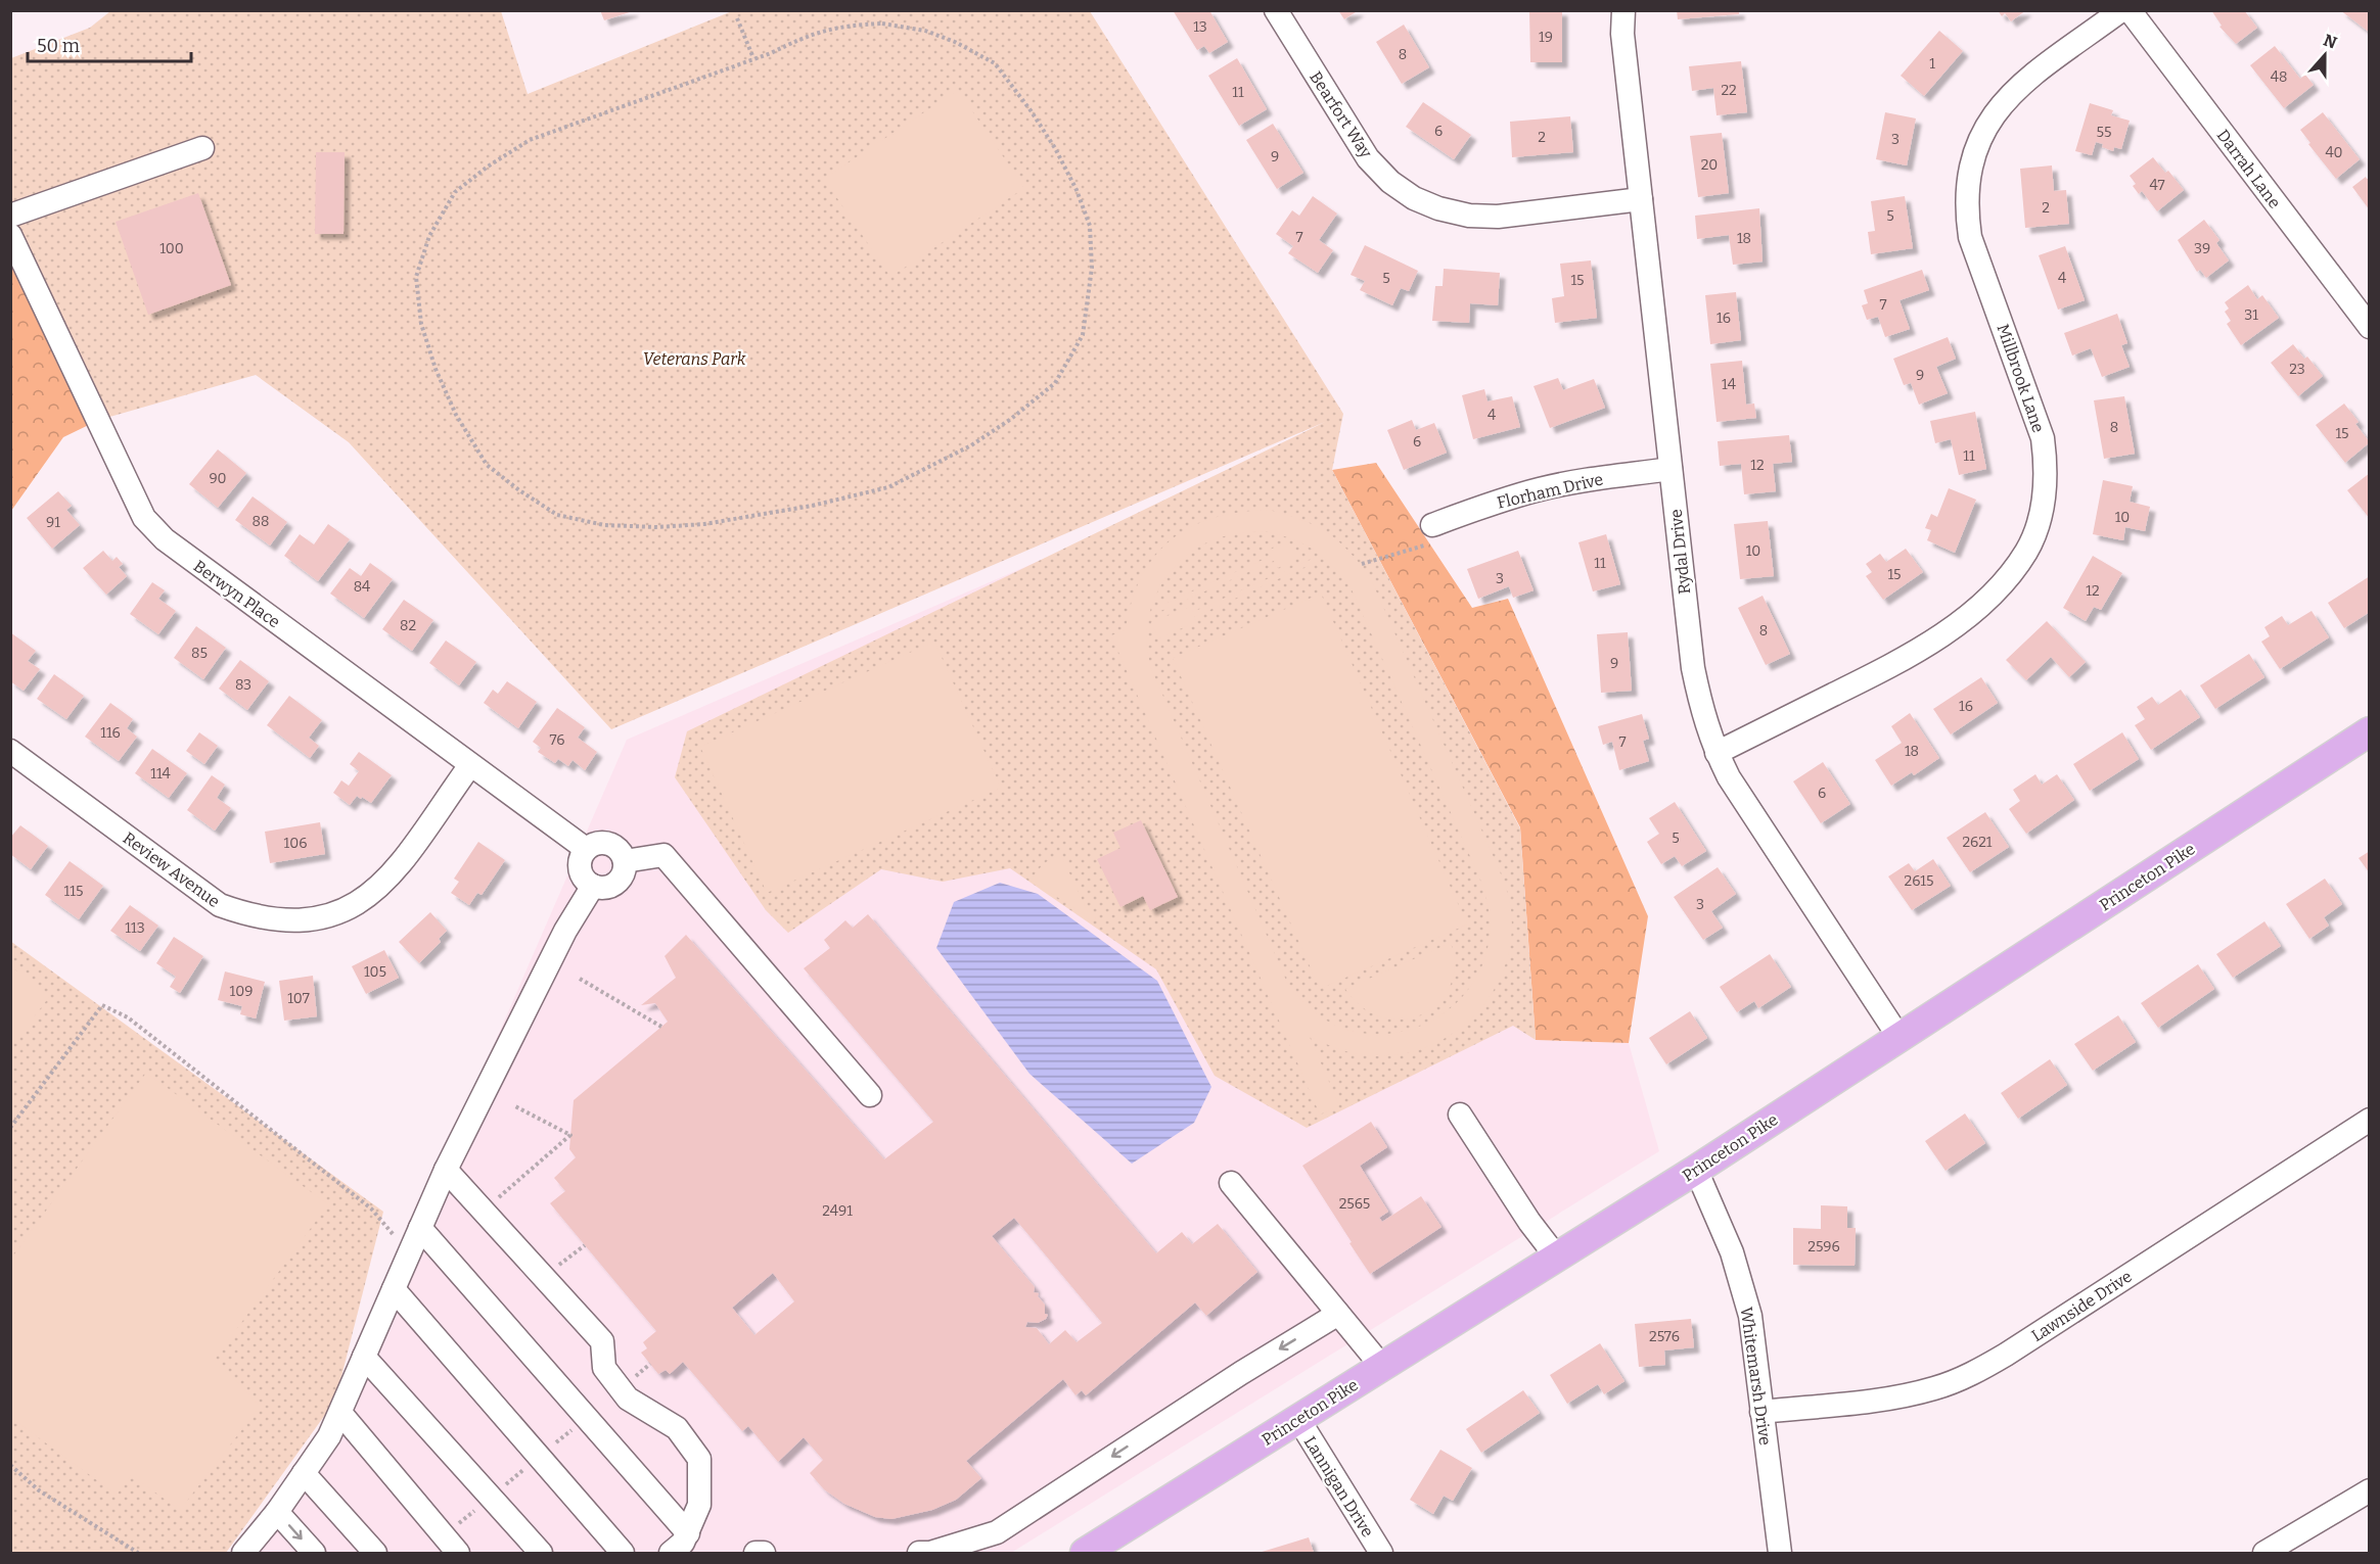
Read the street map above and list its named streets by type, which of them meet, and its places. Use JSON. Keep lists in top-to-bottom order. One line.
{"streets":{"main road":["Princeton Pike"],"street":["Bearfort Way","Darrah Lane","Millbrook Lane","Florham Drive","Rydal Drive","Berwyn Place","Review Avenue","Lawnside Drive","Whitemarsh Drive","Lannigan Drive"]},"crossings":[["Bearfort Way","Rydal Drive"],["Millbrook Lane","Rydal Drive"],["Florham Drive","Rydal Drive"],["Rydal Drive","Princeton Pike"],["Berwyn Place","Review Avenue"],["Princeton Pike","Whitemarsh Drive"],["Princeton Pike","Lannigan Drive"],["Lawnside Drive","Whitemarsh Drive"]],"parks":["Veterans Park"],"house_numbers":["13","19","8","1","48","22","11","6","55","2","3","40","9","20","47","2","5","7","18","100","39","5","4","15","7","31","16","23","9","14","4","8","15","6","11","12","90","10","88","91","10","11","15","3","84","12","82","8","85","9","83","16","116","76","7","18","114","6","5","2621","106","2615","115","3","113","105","109","107","2565","2491","2596","2576"],"scale_bar":"50 m","north":"top"}
